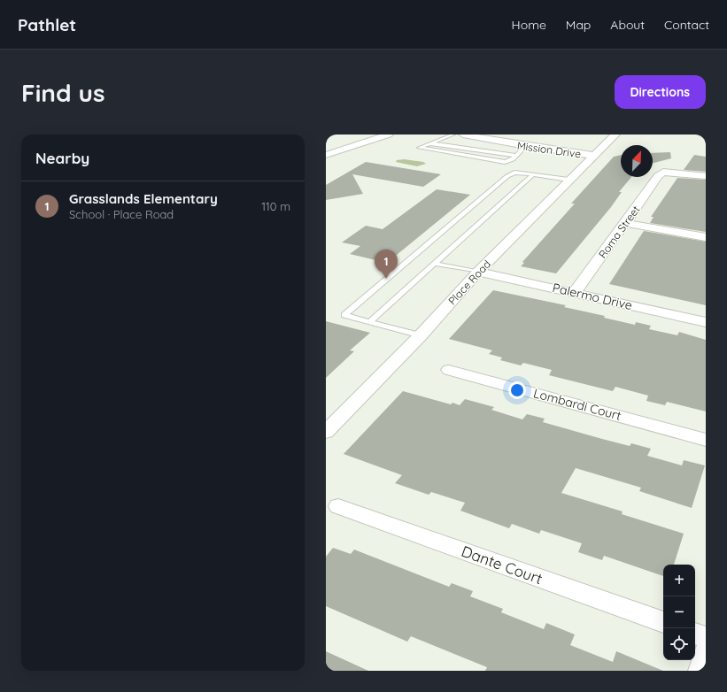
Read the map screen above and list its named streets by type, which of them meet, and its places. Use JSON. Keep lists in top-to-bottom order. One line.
{"streets":{"street":["Mission Drive","Roma Street","Place Road","Palermo Drive","Lombardi Court","Dante Court"]},"crossings":[["Mission Drive","Place Road"],["Roma Street","Palermo Drive"],["Place Road","Palermo Drive"]],"north":"top right","page":{"header":"Pathlet","nav":["Home","Map","About","Contact"],"buttons":"Directions","title":"Find us","heading":"Nearby","list":[{"mark":"1","name":"Grasslands Elementary","note":"School · Place Road","value":"110 m"}],"pins":"1","map_buttons":["+","−"]}}
